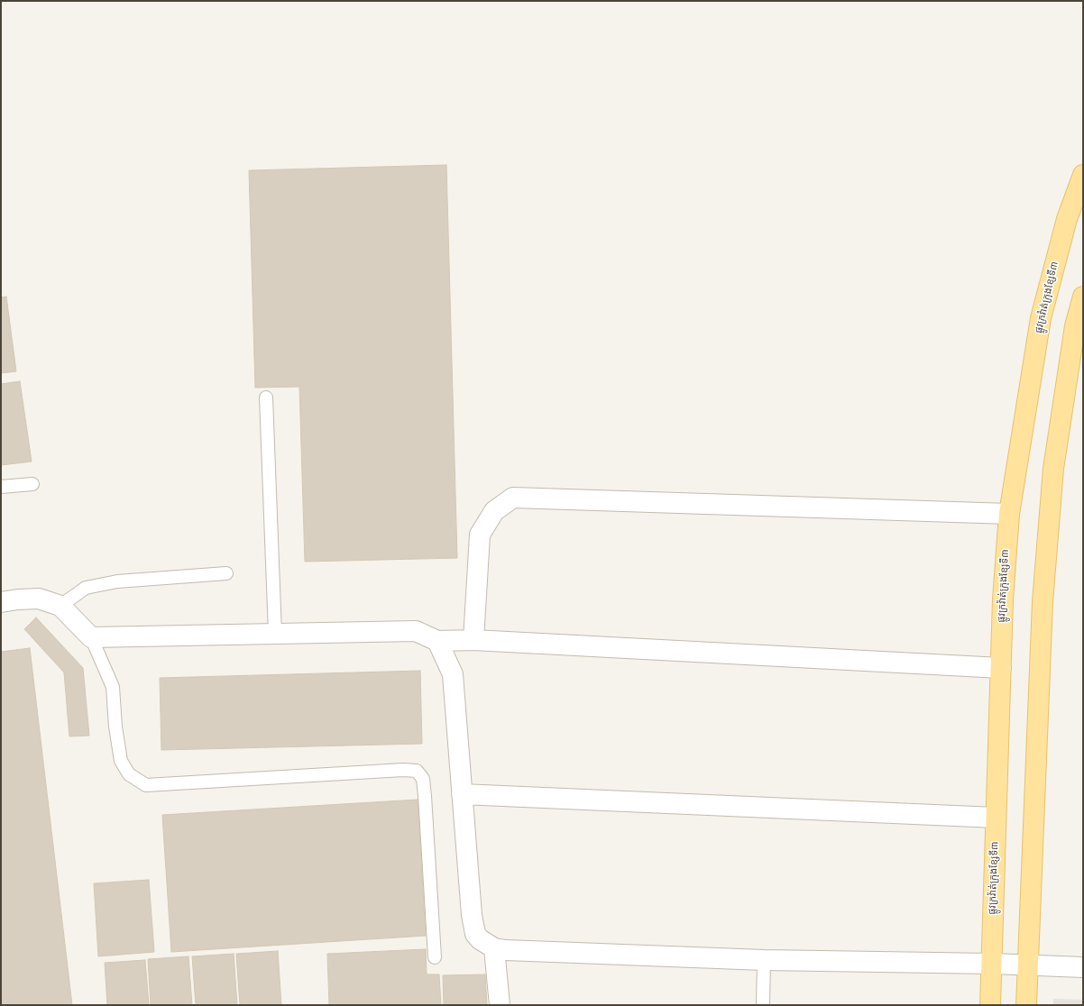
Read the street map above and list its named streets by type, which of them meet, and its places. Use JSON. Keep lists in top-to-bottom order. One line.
{"streets":{"main road":["ផ្លូវក្រវ៉ាត់ក្រុងខ្សែទី៣"]}}
